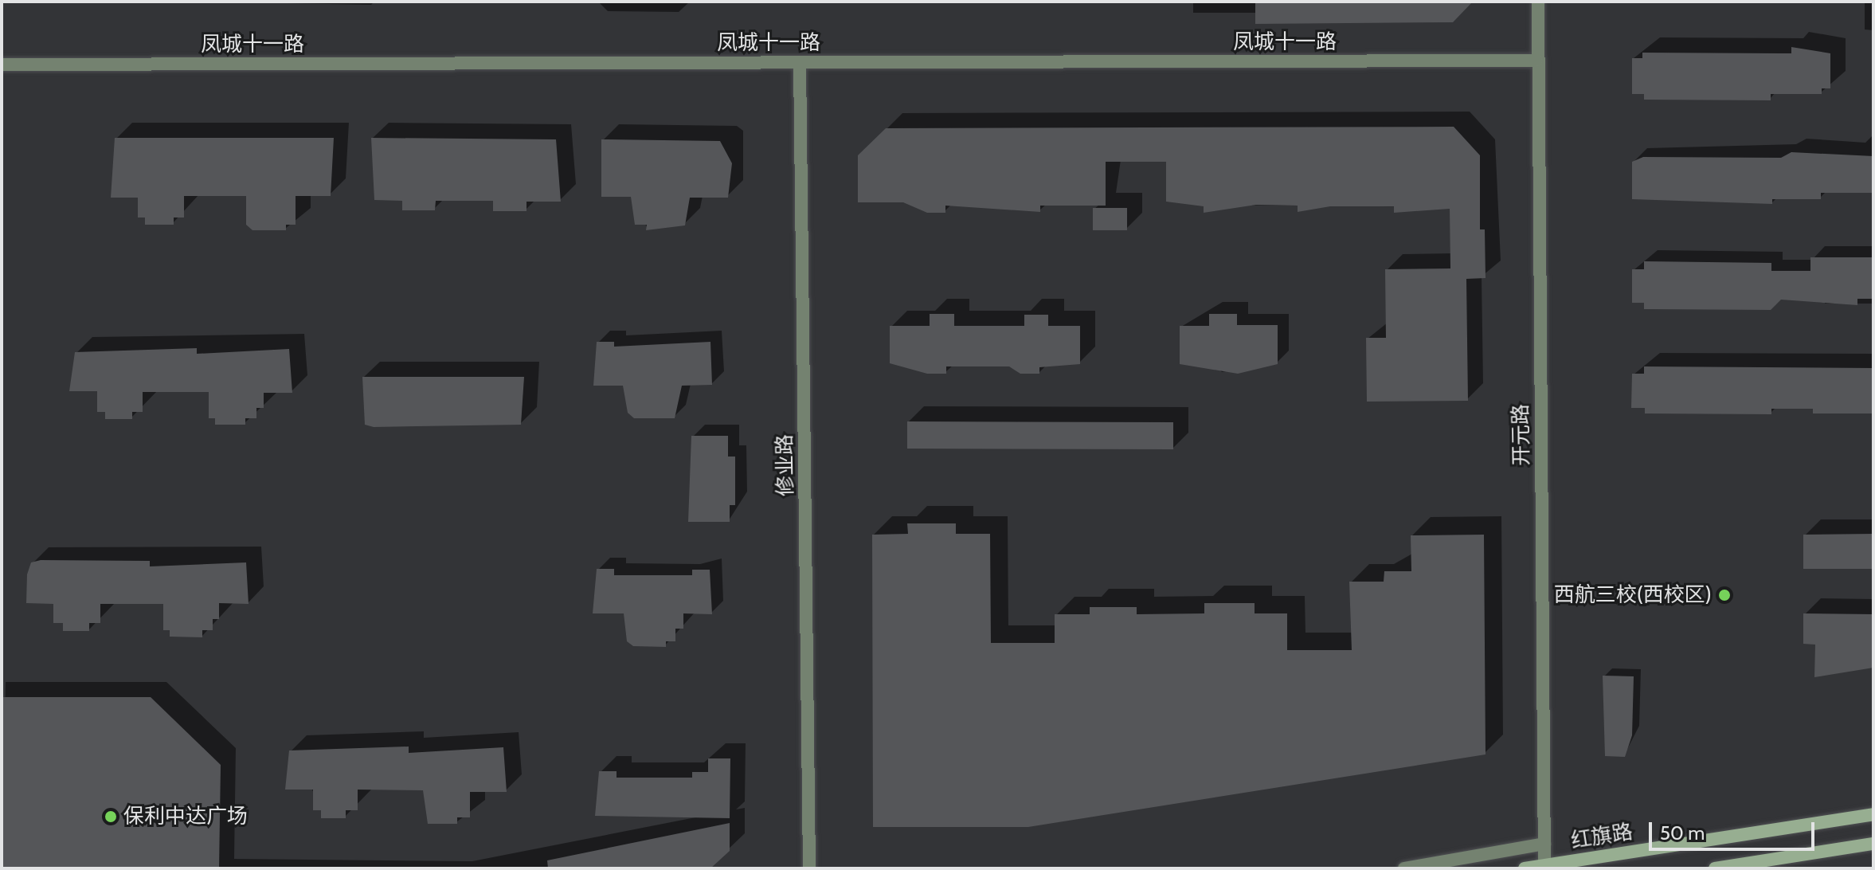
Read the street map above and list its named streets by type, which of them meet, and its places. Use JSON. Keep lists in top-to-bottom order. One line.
{"streets":{"main road":["红旗路"],"street":["凤城十一路","开元路","修业路"]},"crossings":[["凤城十一路","开元路"],["凤城十一路","修业路"],["开元路","红旗路"]],"places":["西航三校(西校区)","保利中达广场"],"scale_bar":"50 m"}
